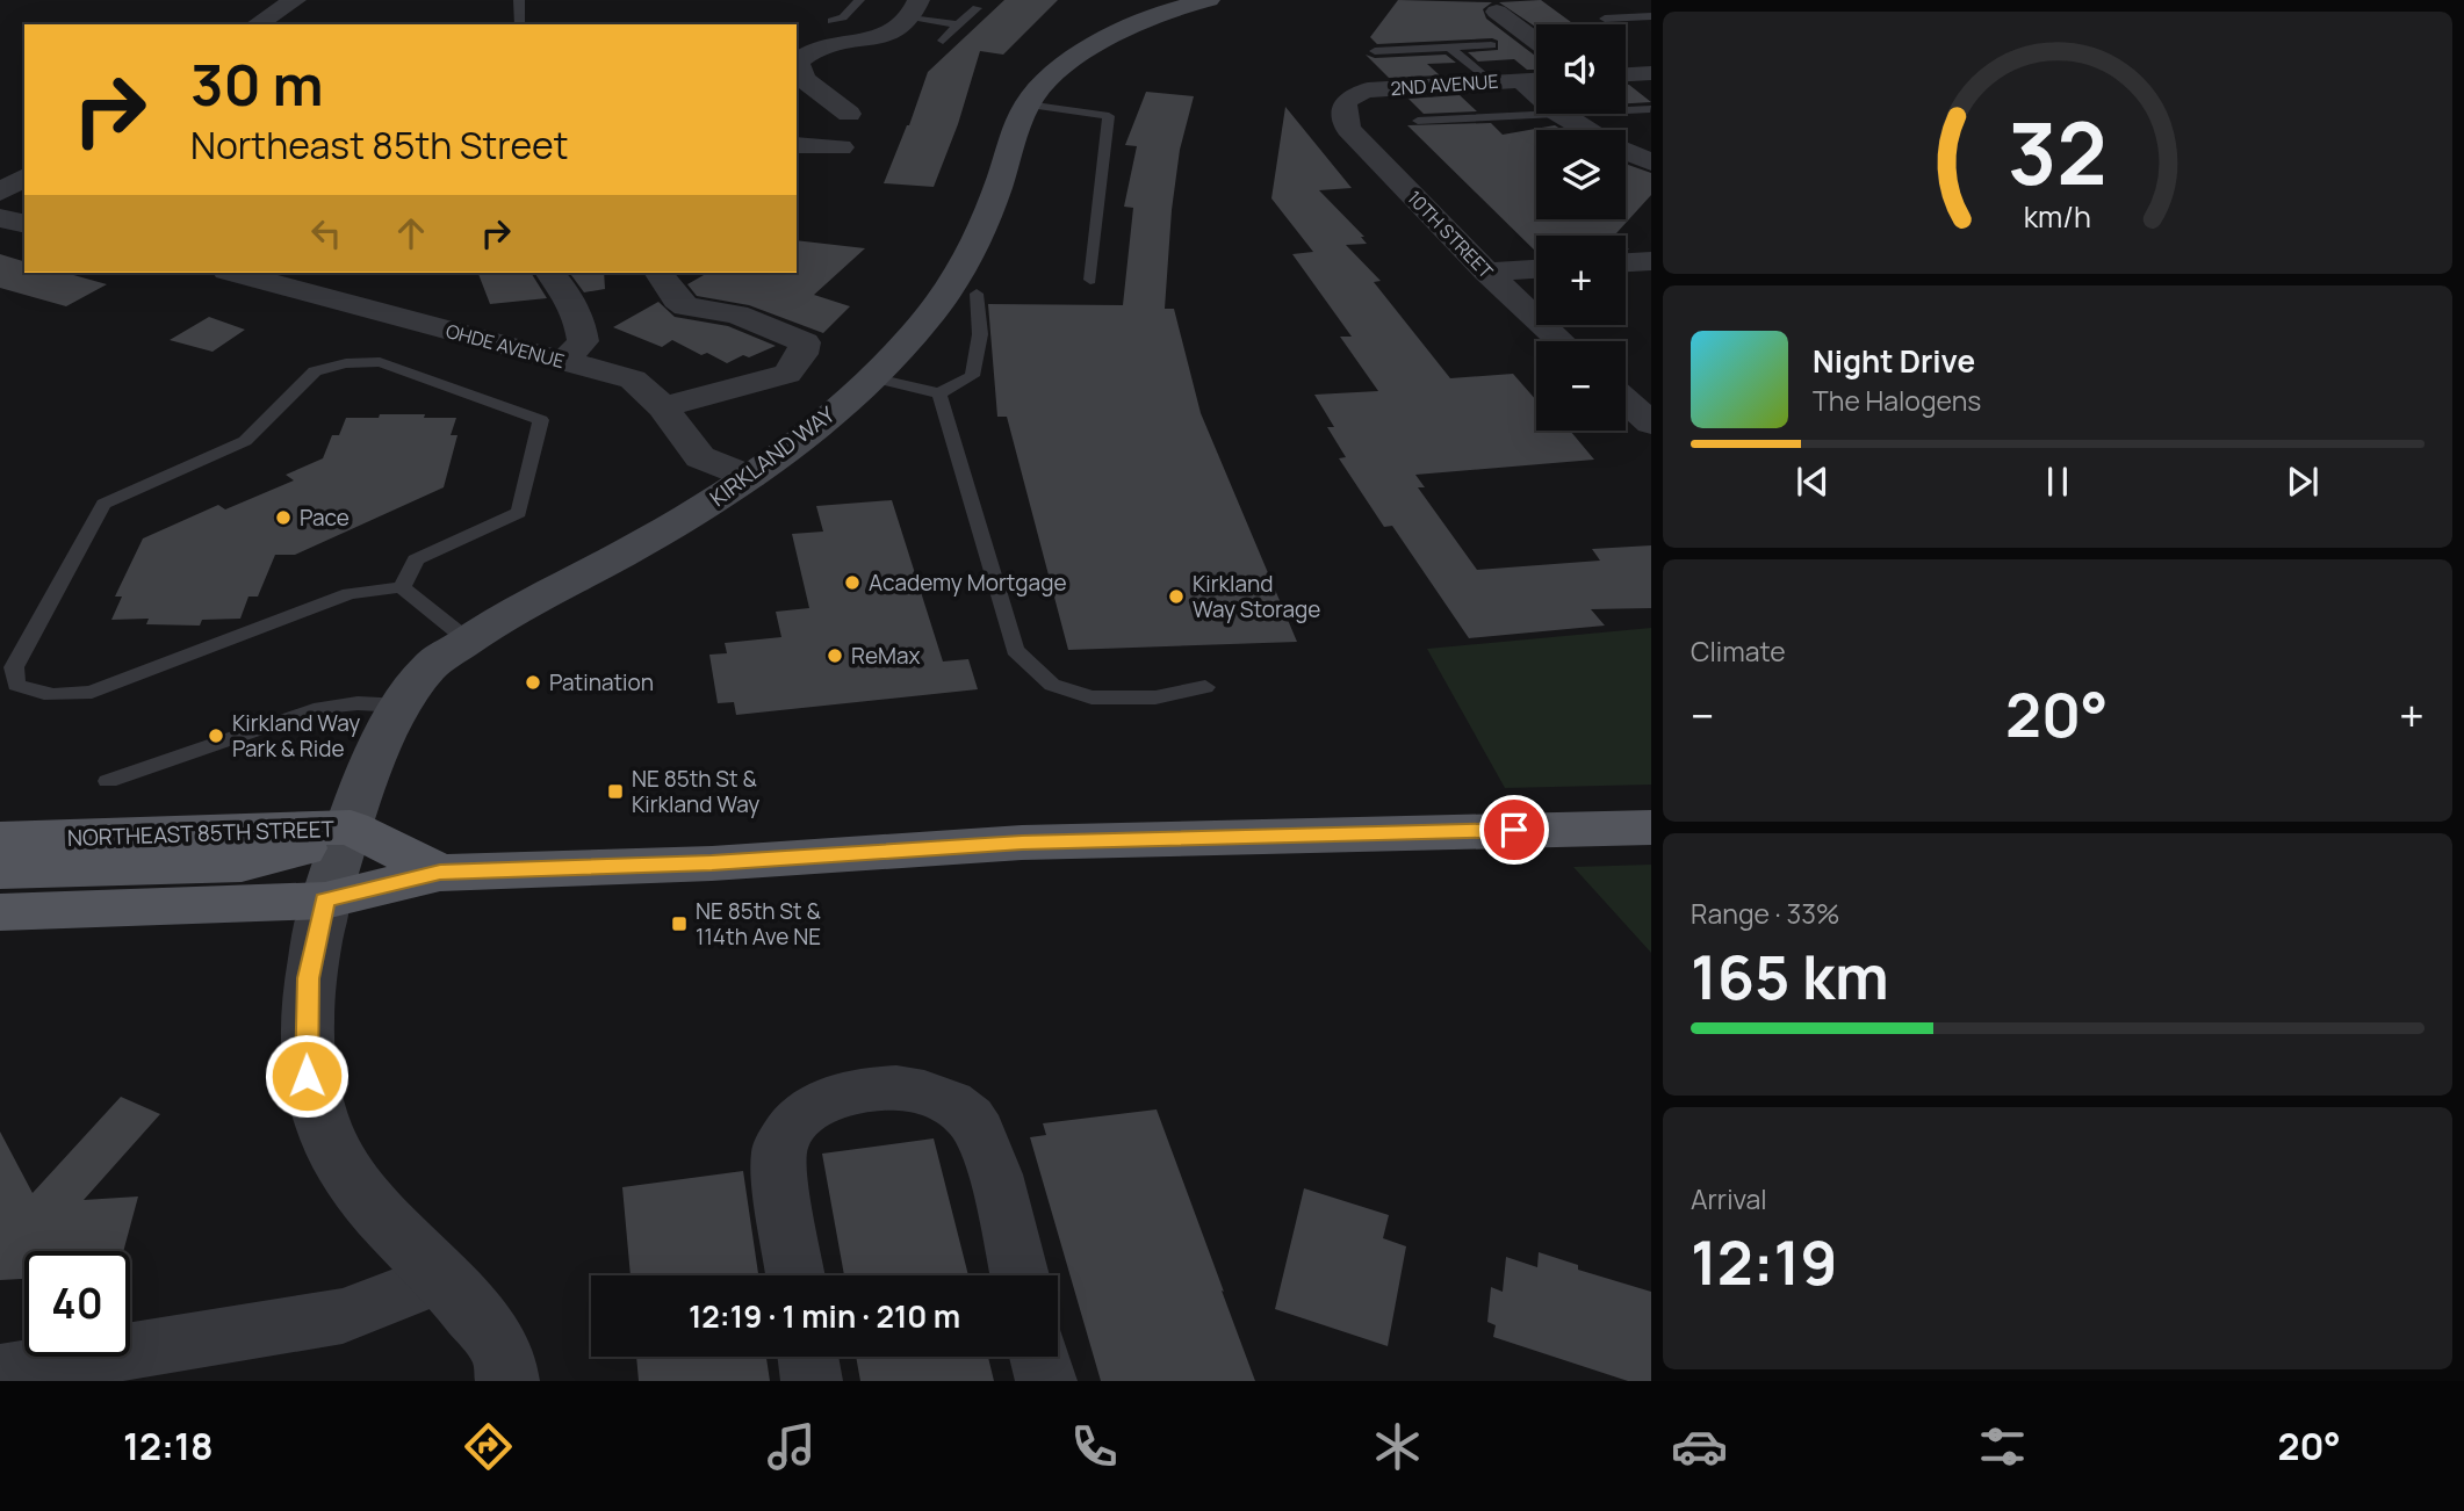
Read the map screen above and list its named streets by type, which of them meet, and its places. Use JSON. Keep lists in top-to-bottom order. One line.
{"streets":{"main road":["KIRKLAND WAY","NORTHEAST 85TH STREET"],"street":["2ND AVENUE","10TH STREET","OHDE AVENUE"]},"crossings":[["2ND AVENUE","10TH STREET"],["OHDE AVENUE","KIRKLAND WAY"],["KIRKLAND WAY","NORTHEAST 85TH STREET"]],"places":{"other":["Pace","Academy Mortgage","Kirkland Way Storage","ReMax","Patination","Kirkland Way Park & Ride"],"transit":["NE 85th St & Kirkland Way","NE 85th St & 114th Ave NE"]},"page":{"map_buttons":["+","−"],"turn":["30 m","Northeast 85th Street"],"song":["Night Drive","The Halogens"],"tile":["Climate",["Range · 33%","165 km"],["Arrival","12:19"]],"heat":["−","20°","+"],"limit":"40","trip":"12:19 · 1 min · 210 m","tabs":["12:18","20°"],"gauge":["32","km/h"]}}
